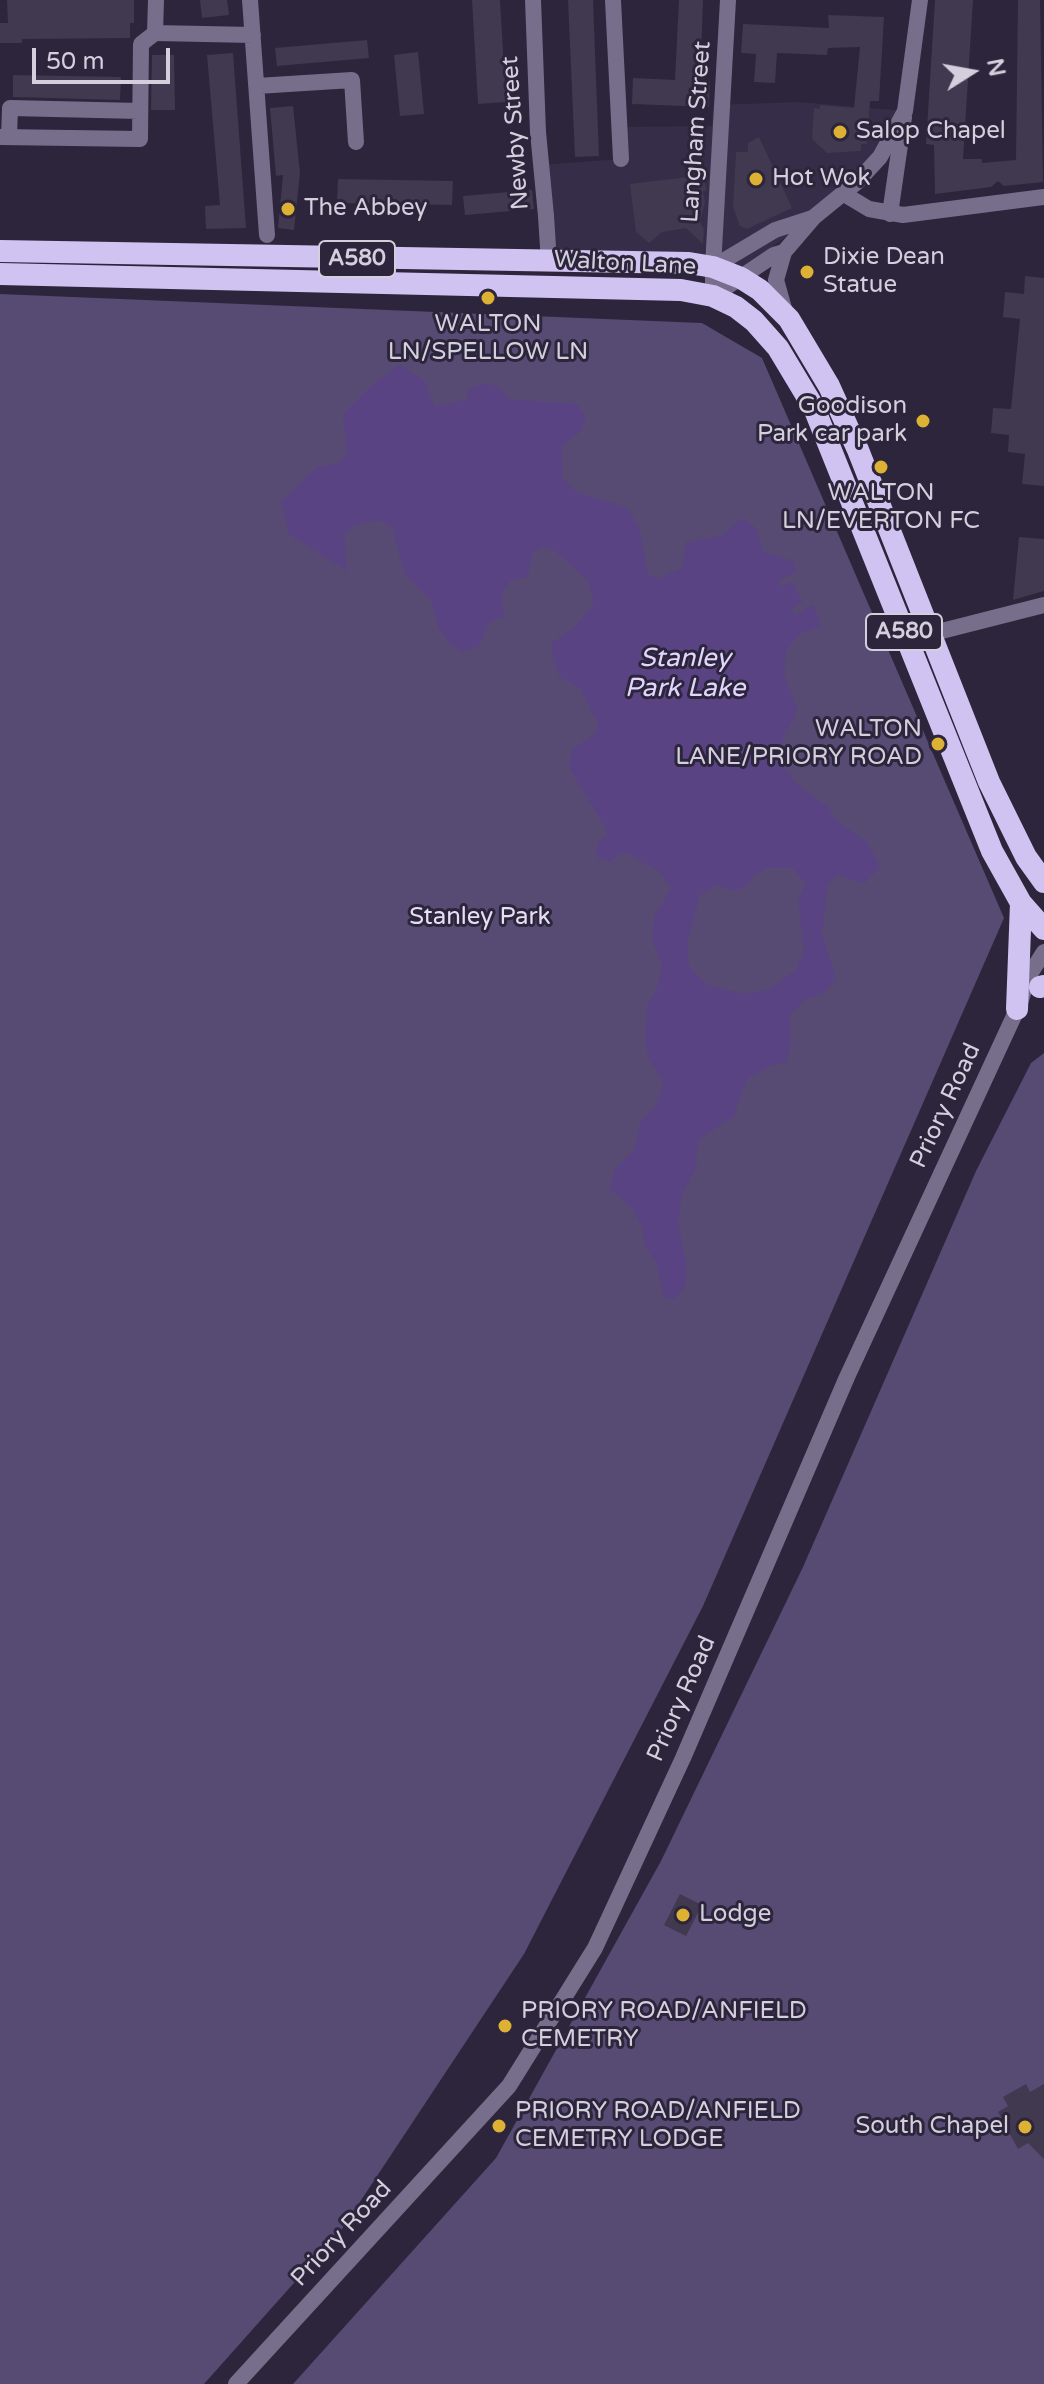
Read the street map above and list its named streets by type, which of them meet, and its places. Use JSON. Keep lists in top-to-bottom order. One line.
{"streets":{"highway":["A580","Walton Lane"],"street":["Langham Street","Newby Street","Priory Road"]},"crossings":[["Langham Street","Walton Lane"],["Newby Street","Walton Lane"]],"water":["Stanley Park Lake"],"parks":["Stanley Park"],"places":["Salop Chapel","Hot Wok","The Abbey","Dixie Dean Statue","WALTON LN/SPELLOW LN","Goodison Park car park","WALTON LN/EVERTON FC","WALTON LANE/PRIORY ROAD","Lodge","PRIORY ROAD/ANFIELD CEMETRY","PRIORY ROAD/ANFIELD CEMETRY LODGE","South Chapel"],"scale_bar":"50 m","north":"right"}
